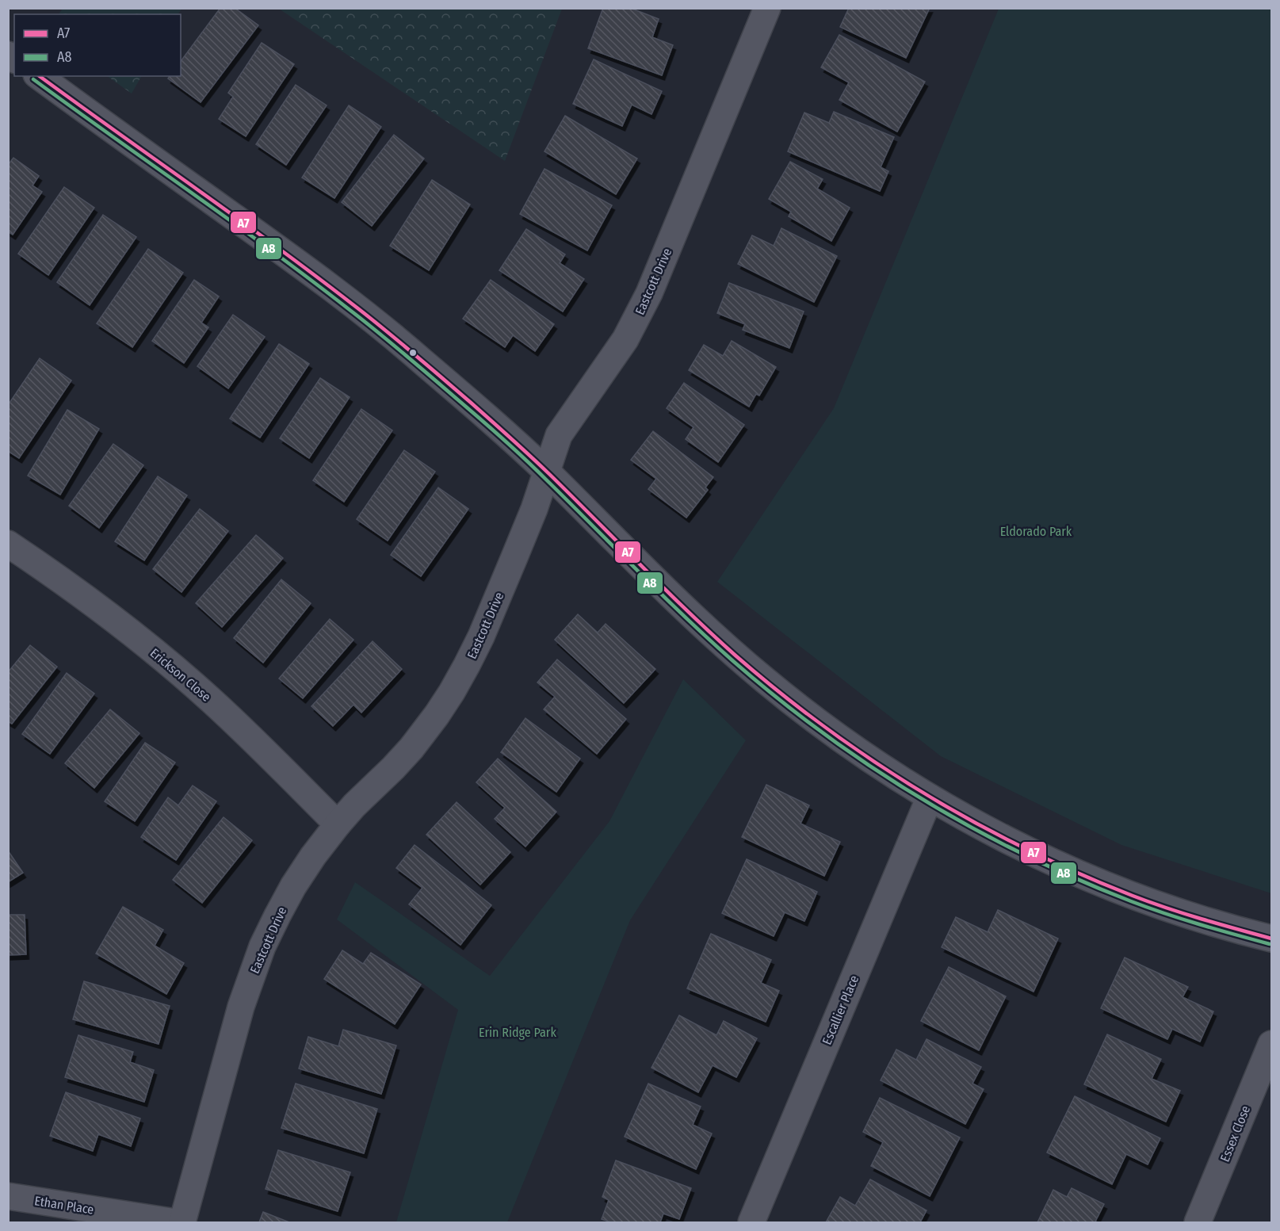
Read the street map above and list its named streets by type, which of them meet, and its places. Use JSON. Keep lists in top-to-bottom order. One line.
{"streets":{"street":["Eastcott Drive","Erickson Close","Escallier Place","Essex Close","Ethan Place"]},"crossings":[["Eastcott Drive","Erickson Close"]],"parks":["Eldorado Park","Erin Ridge Park"],"lines":["transit line A7","transit line A8"],"legend":["A7","A8"]}
